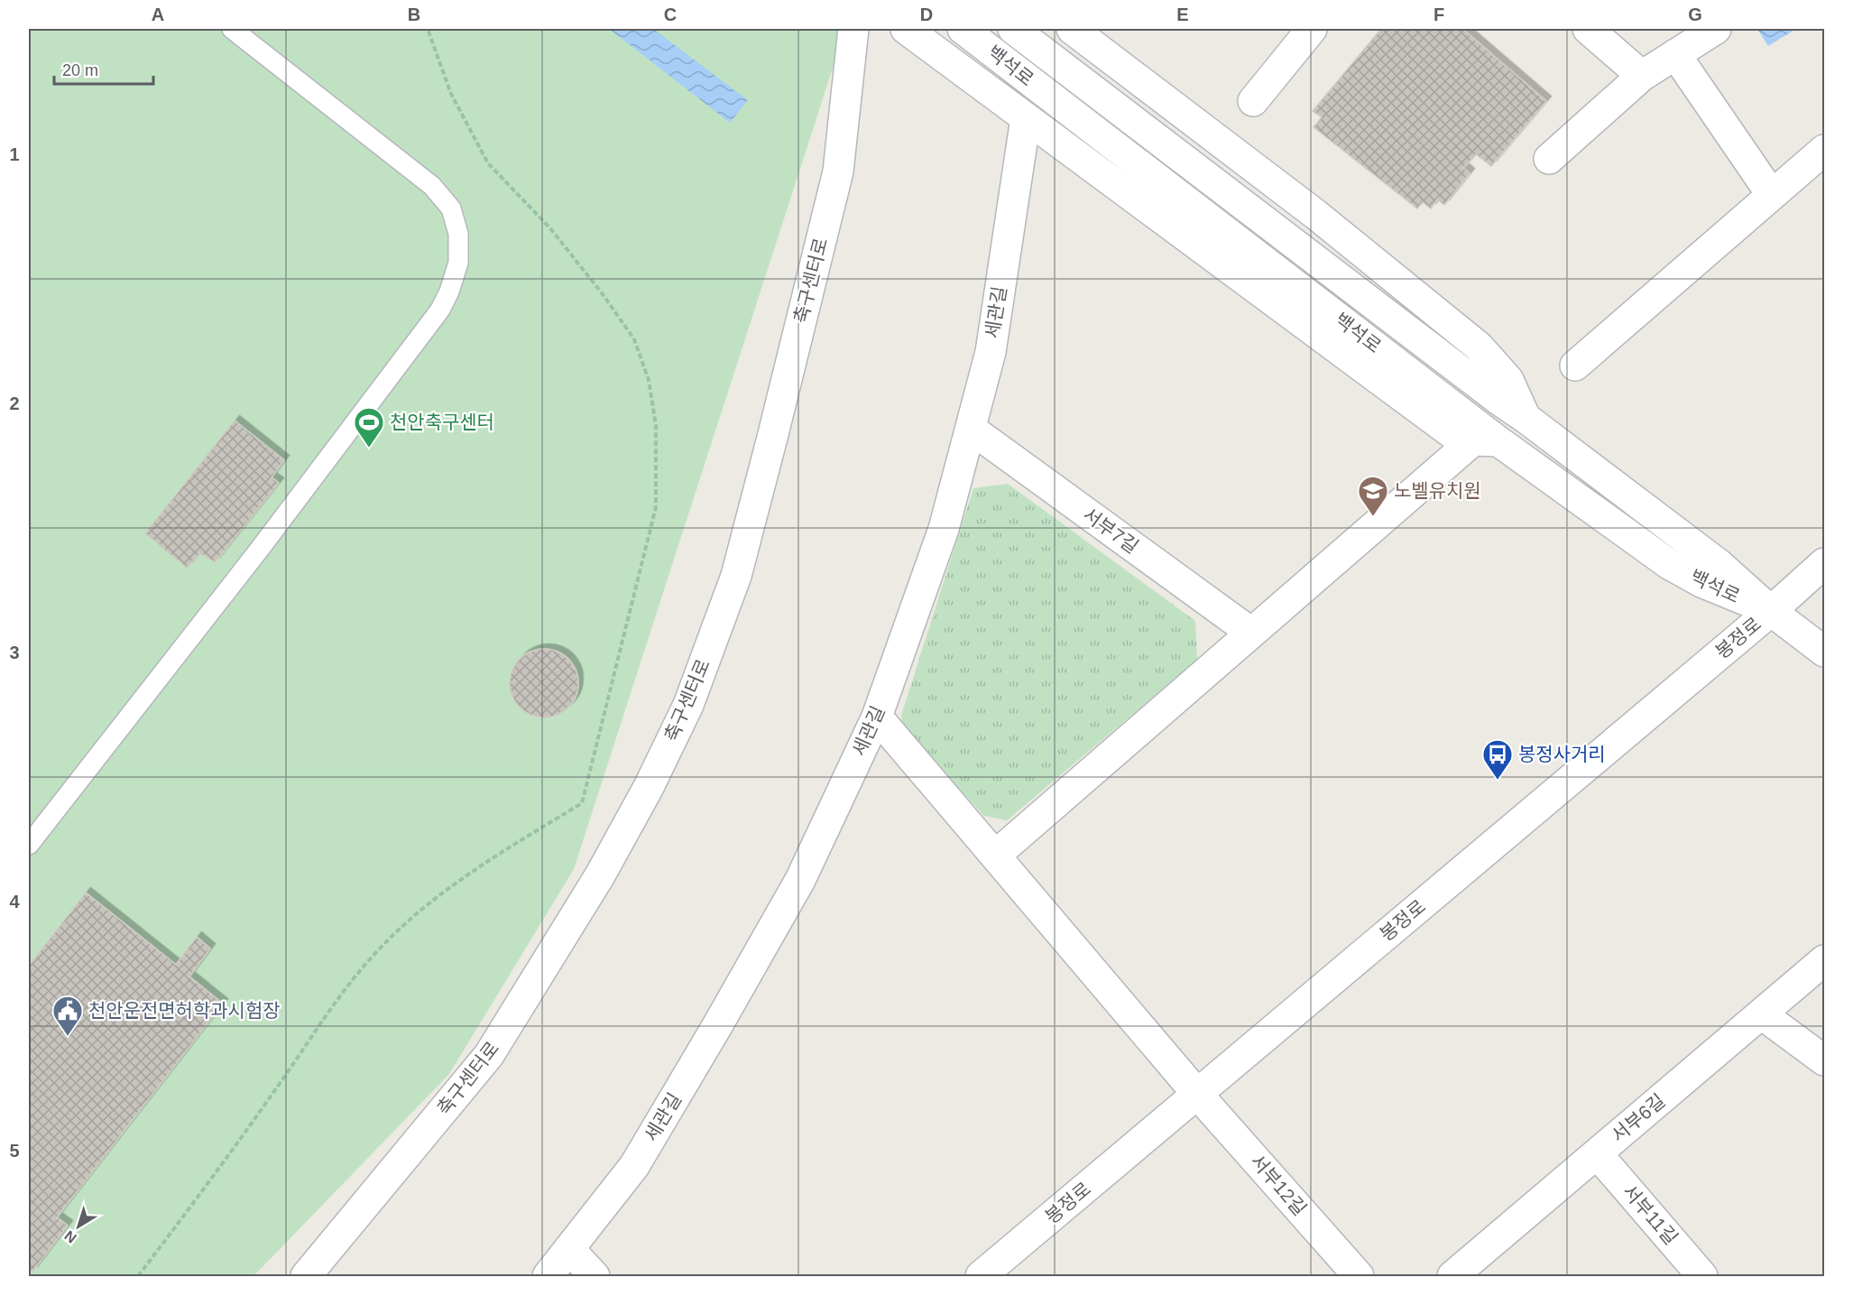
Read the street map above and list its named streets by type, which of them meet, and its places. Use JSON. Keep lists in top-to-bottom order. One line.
{"streets":{"street":["백석로","축구센터로","세관길","서부7길","봉정로","서부6길","서부12길","서부11길"]},"crossings":[["백석로","봉정로"],["세관길","서부7길"],["세관길","서부12길"],["봉정로","서부12길"],["서부6길","서부11길"]],"places":{"sports":["천안축구센터"],"school or university":["노벨유치원"],"bus stop":["봉정사거리"],"public building":["천안운전면허학과시험장"]},"scale_bar":"20 m","north":"bottom left","grid":{"columns":["A","B","C","D","E","F","G"],"rows":["1","2","3","4","5"]}}
